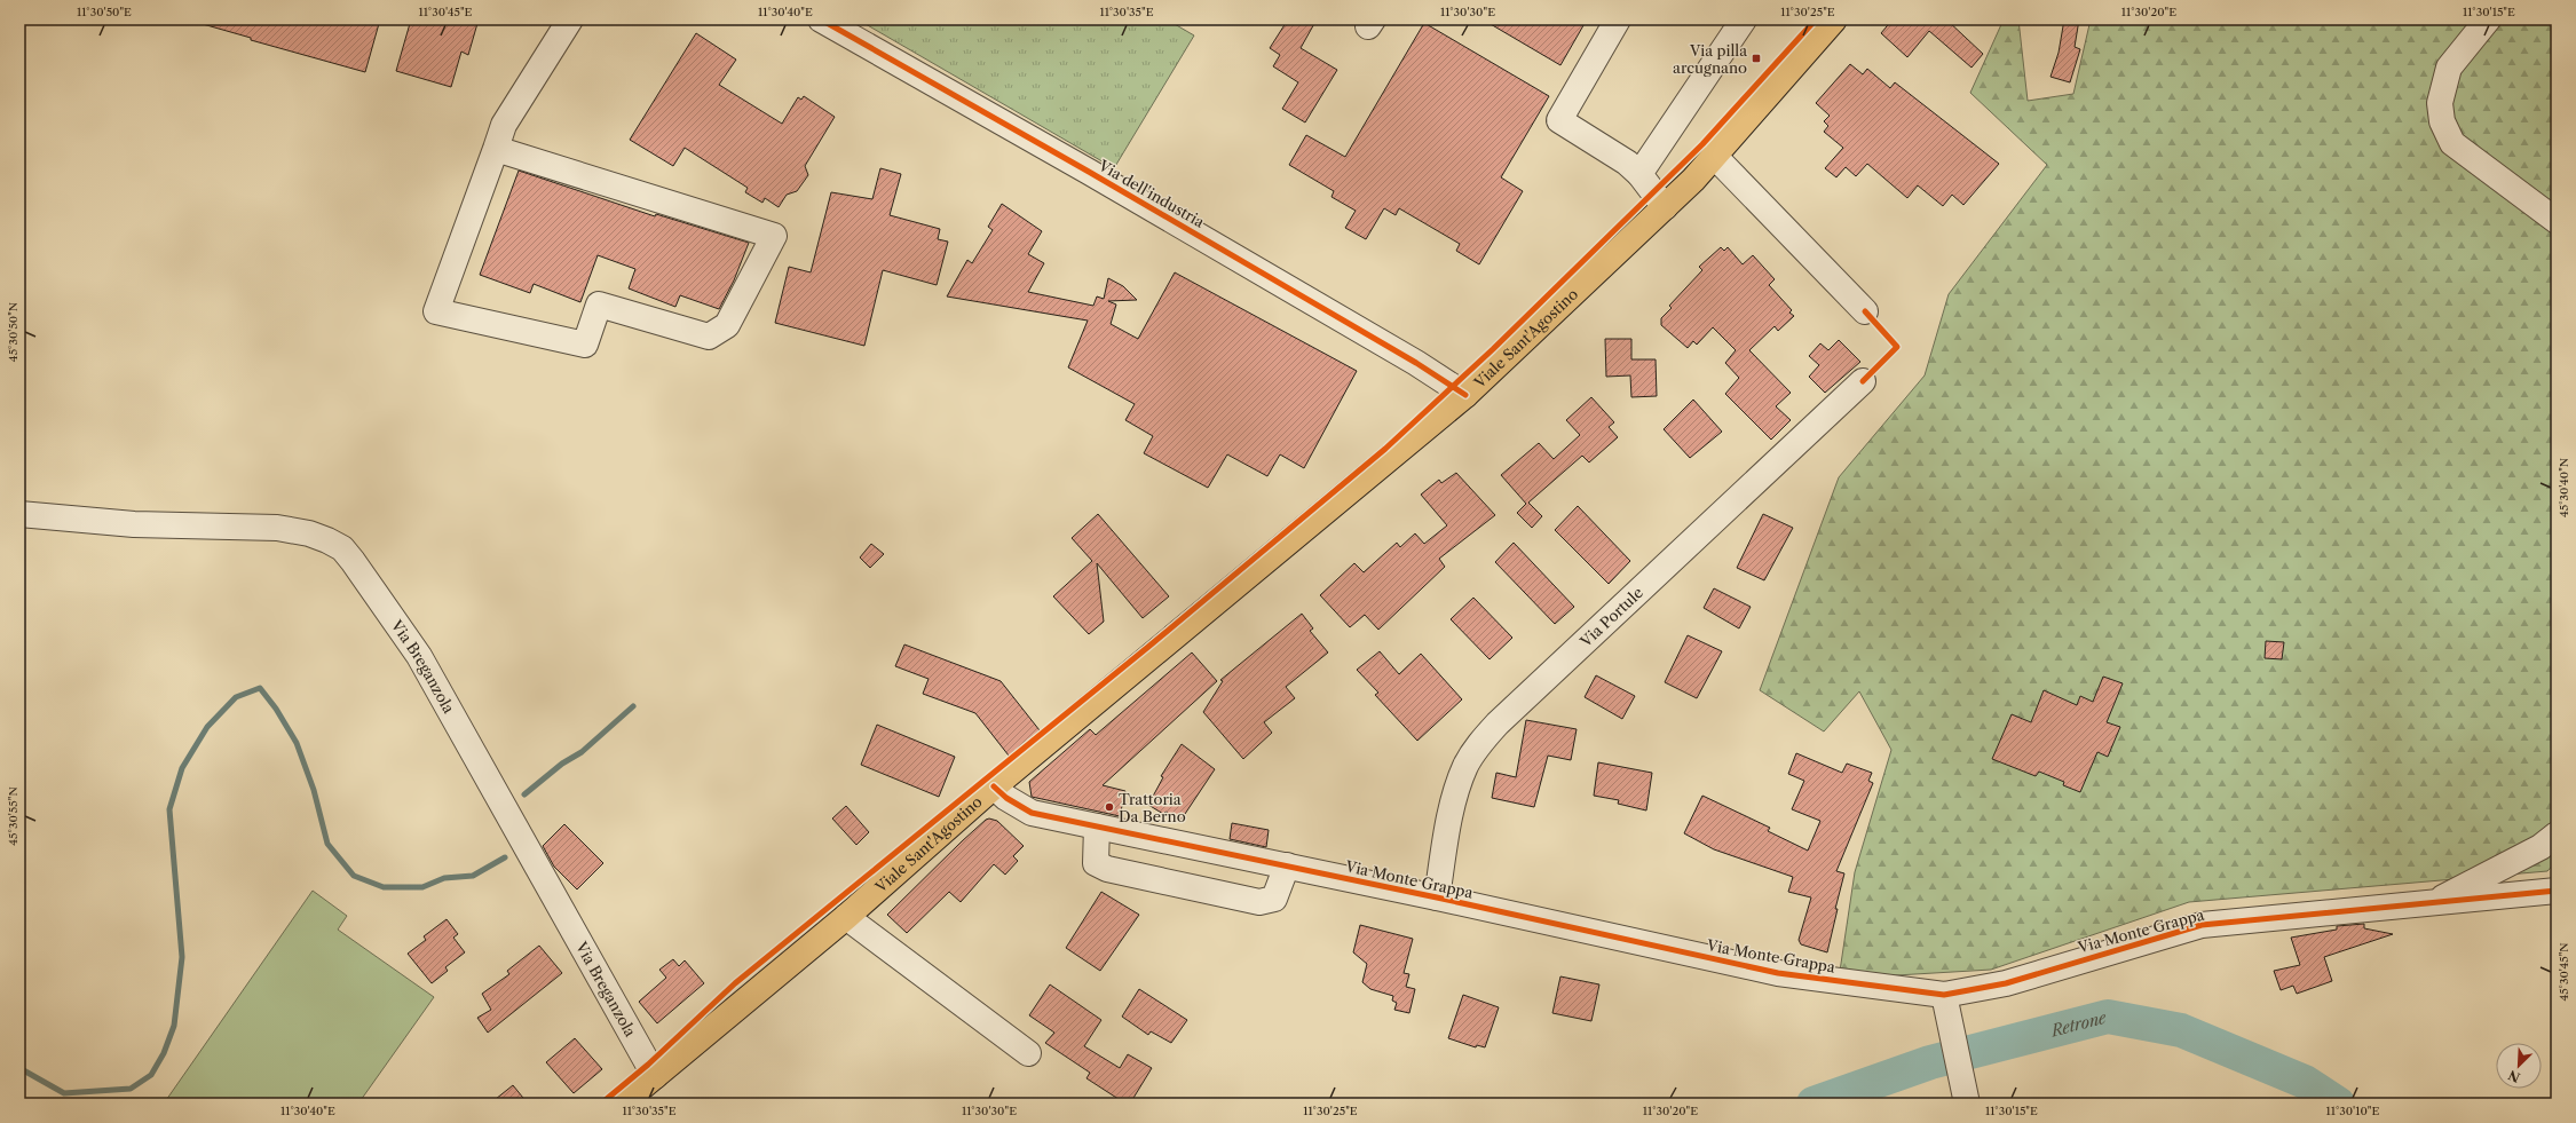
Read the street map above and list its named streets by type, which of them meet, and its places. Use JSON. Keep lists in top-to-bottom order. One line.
{"streets":{"main road":["Viale Sant'Agostino"],"street":["Via dell'industria","Via Portule","Via Breganzola","Via Monte Grappa"]},"crossings":[["Via dell'industria","Viale Sant'Agostino"],["Viale Sant'Agostino","Via Breganzola"],["Viale Sant'Agostino","Via Monte Grappa"],["Via Portule","Via Monte Grappa"]],"water":["Retrone"],"places":{"transit":["Via pilla arcugnano"],"other":["Trattoria Da Berno"]},"north":"bottom left","coordinates":["11°30'50\"E","11°30'45\"E","11°30'40\"E","11°30'35\"E","11°30'30\"E","11°30'25\"E","11°30'20\"E","11°30'15\"E","45°30'50\"N","45°30'40\"N","45°30'55\"N","45°30'45\"N","11°30'10\"E"]}
